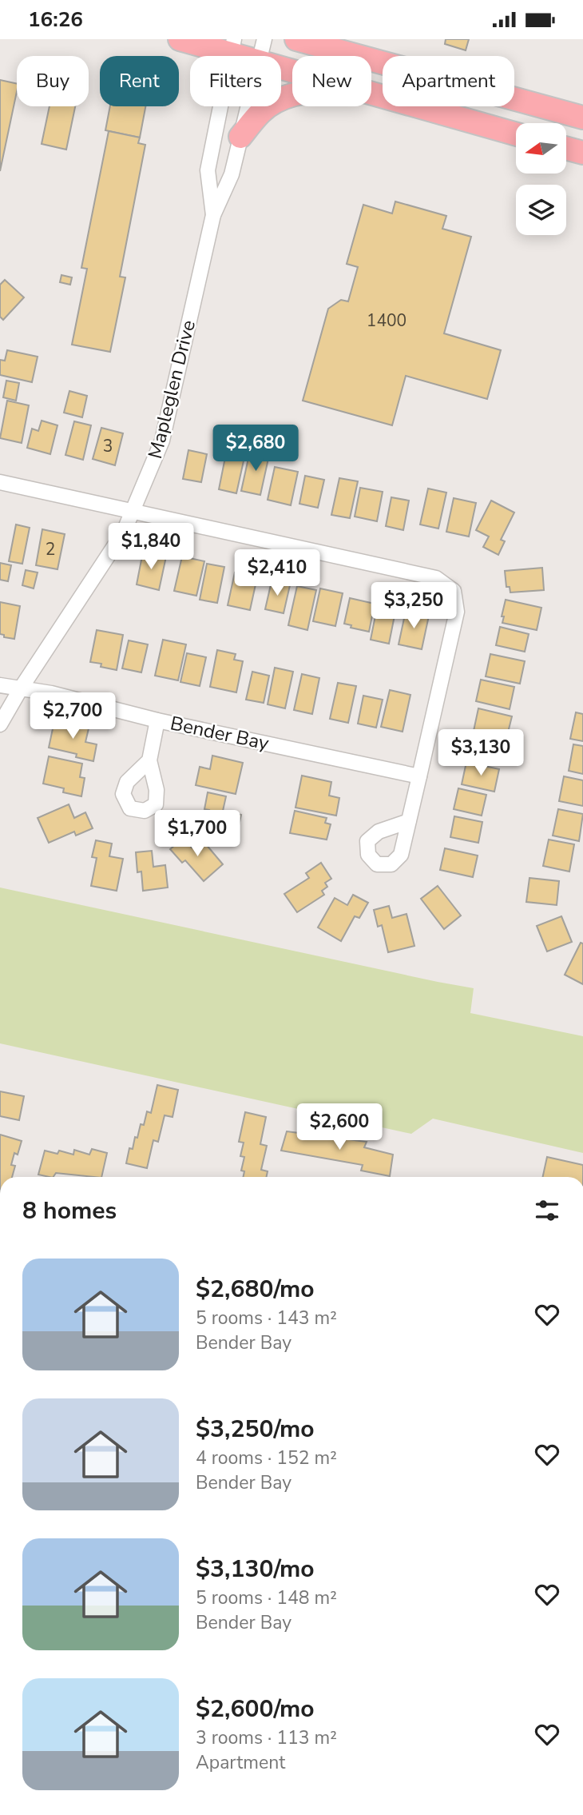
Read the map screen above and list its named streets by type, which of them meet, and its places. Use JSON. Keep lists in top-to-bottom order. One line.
{"streets":{"street":["Mapleglen Drive","Bender Bay"]},"crossings":[["Mapleglen Drive","Bender Bay"]],"house_numbers":["1400","3","2"],"north":"left","page":{"status":"16:26","chip":["Buy","Rent","Filters","New","Apartment"],"price":["$2,680","$1,840","$2,410","$3,250","$2,700","$3,130","$1,700","$2,600"],"heading":"8 homes","list":[{"name":"$2,680/mo","note":"5 rooms · 143 m² · Bender Bay"},{"name":"$3,250/mo","note":"4 rooms · 152 m² · Bender Bay"},{"name":"$3,130/mo","note":"5 rooms · 148 m² · Bender Bay"},{"name":"$2,600/mo","note":"3 rooms · 113 m² · Apartment"}]}}
